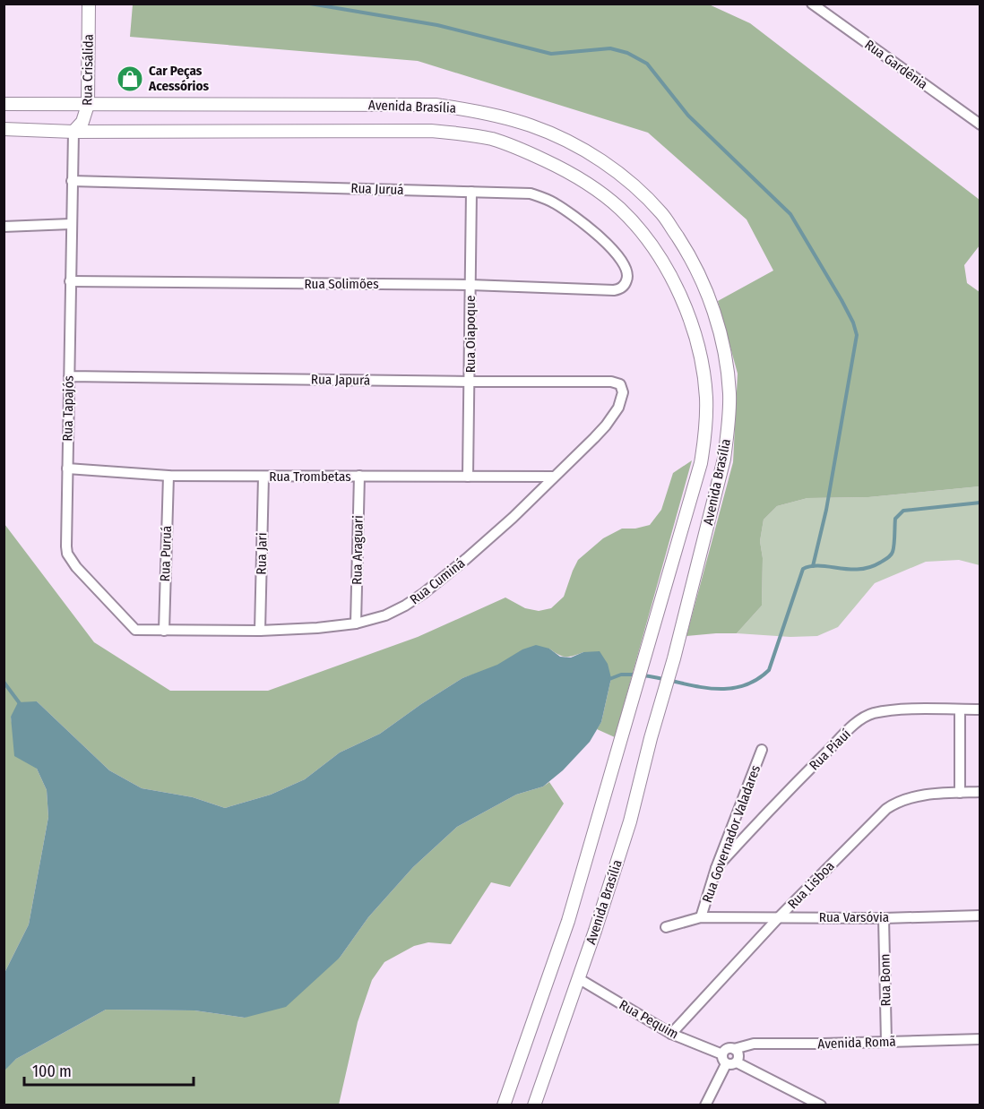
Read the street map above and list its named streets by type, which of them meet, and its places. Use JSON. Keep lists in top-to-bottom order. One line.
{"streets":{"street":["Rua Gardênia","Rua Crisálida","Avenida Brasília","Rua Juruá","Rua Solimões","Rua Oiapoque","Rua Japurá","Rua Tapajós","Rua Trombetas","Rua Araguari","Rua Puruá","Rua Jari","Rua Cuminá","Rua Piauí","Rua Governador Valadares","Rua Lisboa","Rua Varsóvia","Rua Bonn","Rua Pequim","Avenida Romã"]},"crossings":[["Rua Crisálida","Avenida Brasília"],["Rua Crisálida","Rua Tapajós"],["Avenida Brasília","Rua Tapajós"],["Avenida Brasília","Rua Pequim"],["Rua Juruá","Rua Solimões"],["Rua Juruá","Rua Oiapoque"],["Rua Juruá","Rua Tapajós"],["Rua Solimões","Rua Oiapoque"],["Rua Solimões","Rua Tapajós"],["Rua Oiapoque","Rua Japurá"],["Rua Oiapoque","Rua Trombetas"],["Rua Japurá","Rua Tapajós"],["Rua Japurá","Rua Cuminá"],["Rua Tapajós","Rua Trombetas"],["Rua Tapajós","Rua Puruá"],["Rua Tapajós","Rua Cuminá"],["Rua Trombetas","Rua Araguari"],["Rua Trombetas","Rua Puruá"],["Rua Trombetas","Rua Jari"],["Rua Trombetas","Rua Cuminá"],["Rua Araguari","Rua Cuminá"],["Rua Puruá","Rua Cuminá"],["Rua Jari","Rua Cuminá"],["Rua Piauí","Rua Governador Valadares"],["Rua Governador Valadares","Rua Varsóvia"],["Rua Lisboa","Rua Varsóvia"],["Rua Lisboa","Rua Pequim"],["Rua Varsóvia","Rua Bonn"],["Rua Bonn","Avenida Romã"],["Rua Pequim","Avenida Romã"]],"places":{"shop":["Car Peças Acessórios"]},"scale_bar":"100 m"}
